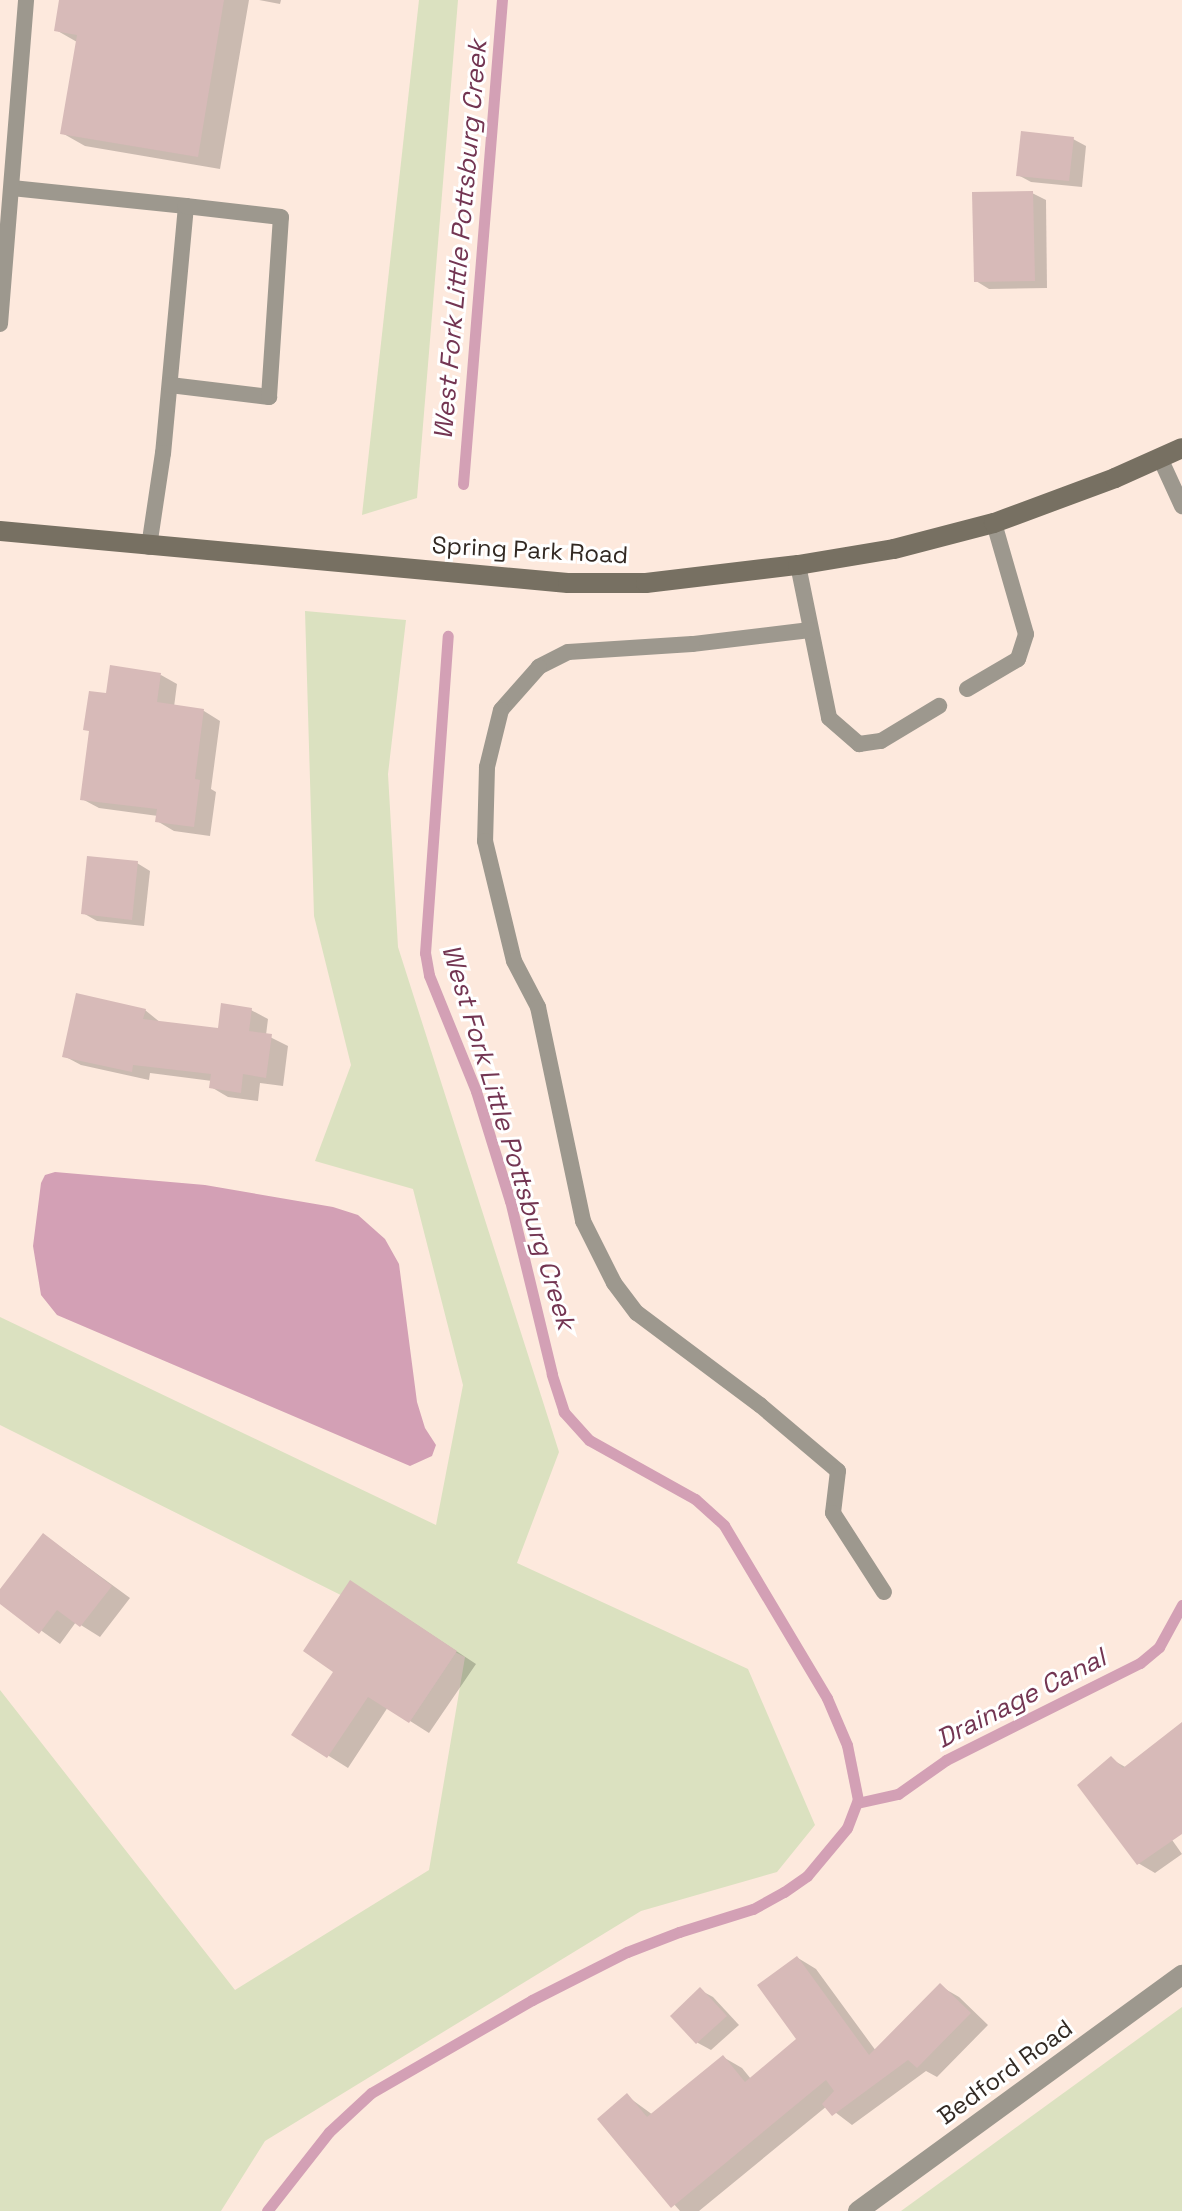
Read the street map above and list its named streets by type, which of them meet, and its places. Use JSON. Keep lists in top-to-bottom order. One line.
{"streets":{"main road":["Spring Park Road"],"street":["Bedford Road"]},"water":["West Fork Little Pottsburg Creek","Drainage Canal"]}
